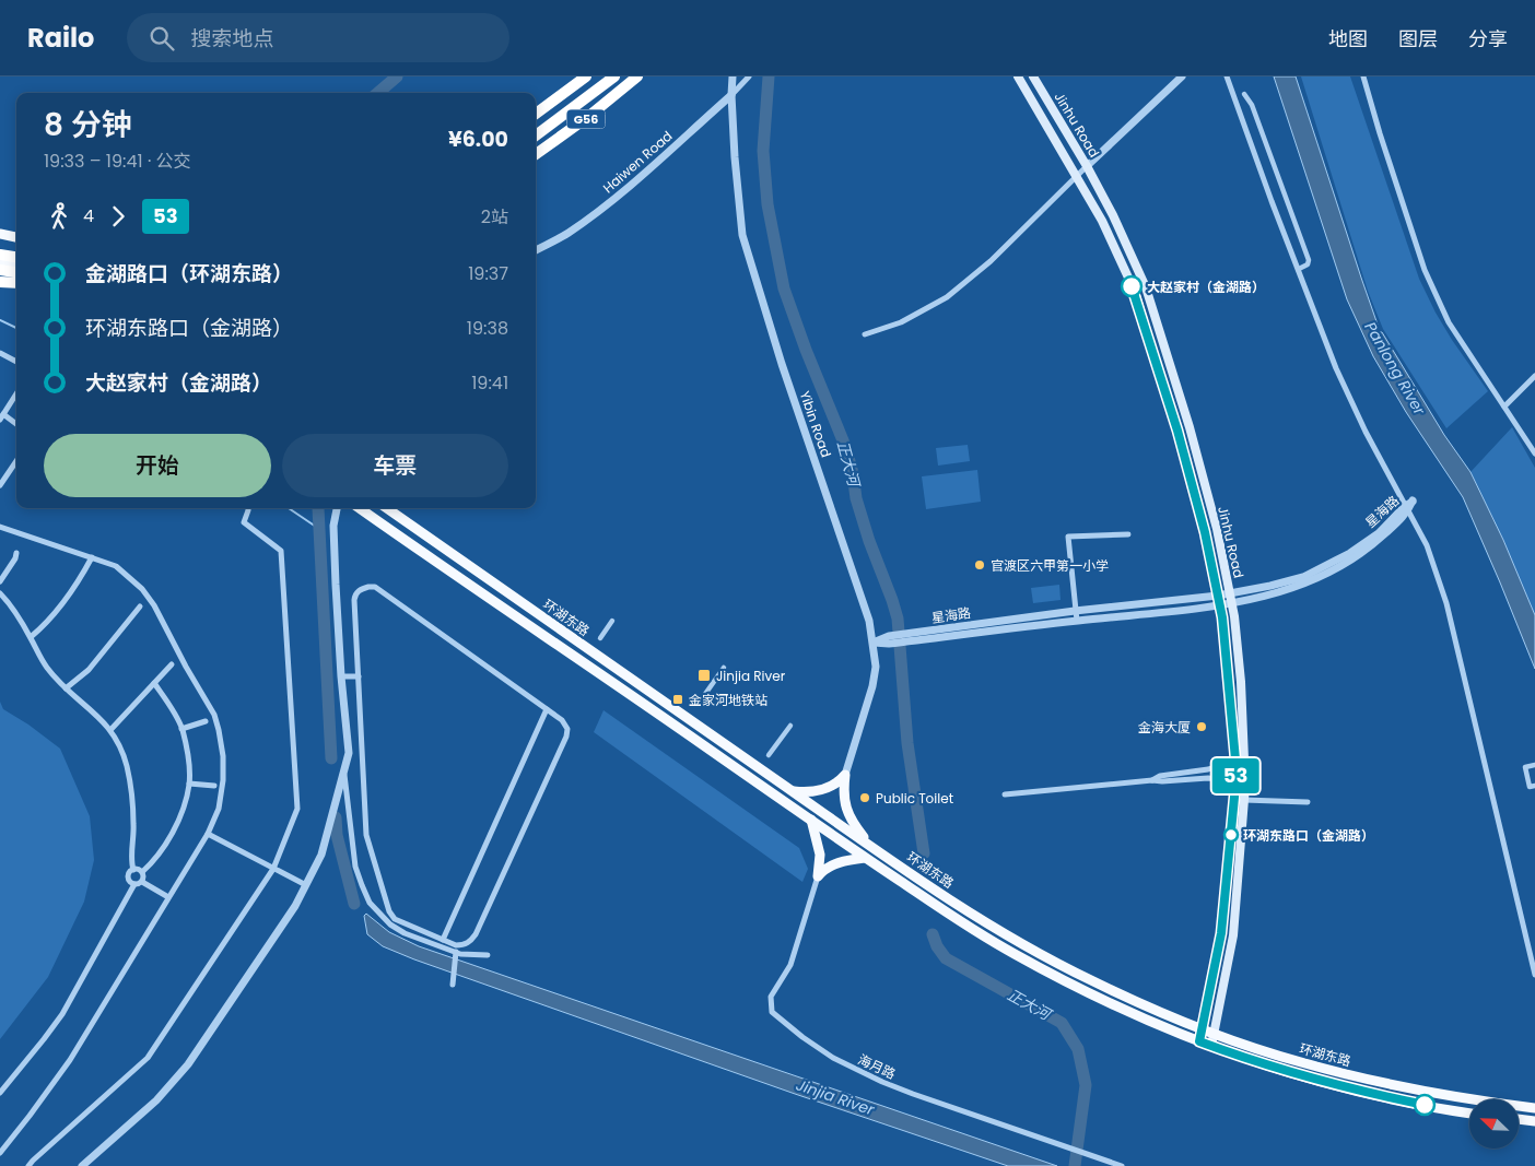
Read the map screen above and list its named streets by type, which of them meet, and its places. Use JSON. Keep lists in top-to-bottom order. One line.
{"streets":{"highway":["G56"],"main road":["Jinhu Road","环湖东路"],"street":["Haiwen Road","Yibin Road","星海路","海月路"]},"crossings":[["Jinhu Road","星海路"],["Jinhu Road","环湖东路"],["Haiwen Road","Yibin Road"],["Yibin Road","星海路"]],"water":["Panlong River","正大河","Jinjia River"],"places":{"other":["大赵家村（金湖路）","官渡区六甲第一小学","金海大厦","Public Toilet","环湖东路口（金湖路）"],"transit":["Jinjia River","金家河地铁站"]},"lines":["bus line 53"],"north":"top left","page":{"header":"Railo","search":"搜索地点","nav":["地图","图层","分享"],"on_map":"53","heading":["8 分钟","19:33 – 19:41 · 公交","¥6.00"],"legs":["4","53","2站"],"list":[{"name":"金湖路口（环湖东路）","value":"19:37"},{"name":"环湖东路口（金湖路）","value":"19:38"},{"name":"大赵家村（金湖路）","value":"19:41"}],"buttons":["开始","车票"]}}
